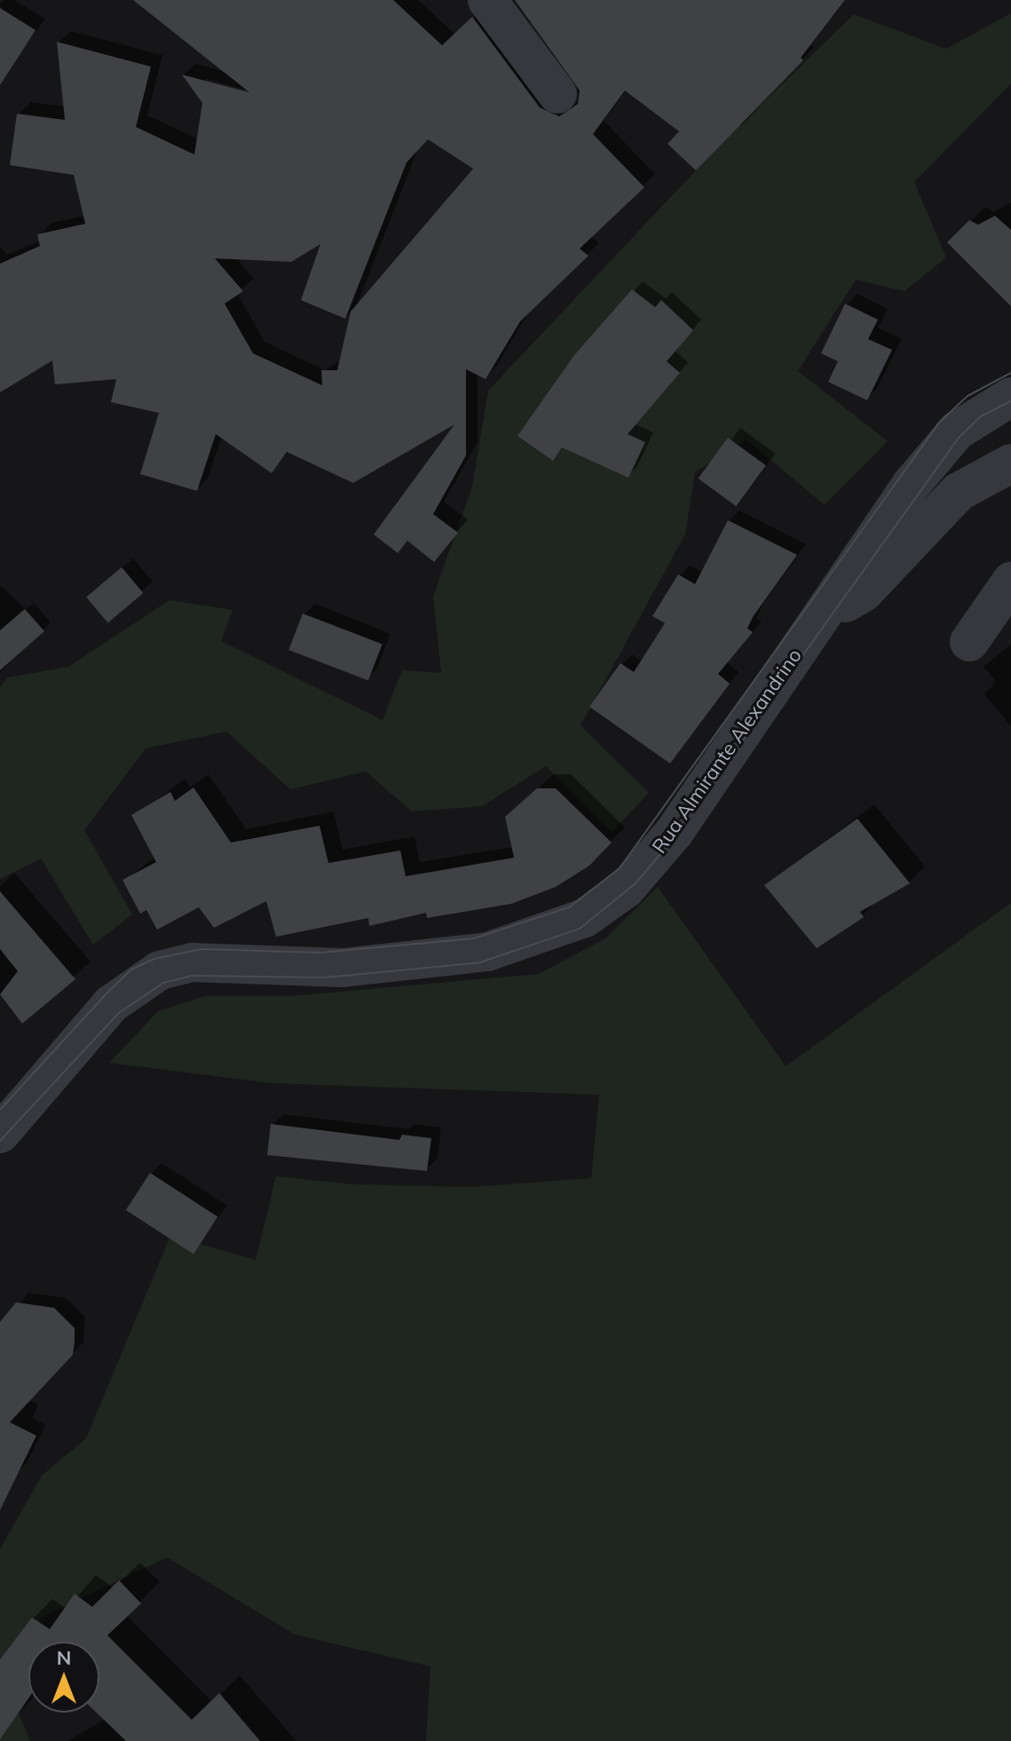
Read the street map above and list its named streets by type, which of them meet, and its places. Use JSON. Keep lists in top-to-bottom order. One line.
{"streets":{"street":["Rua Almirante Alexandrino"]},"north":"top"}
